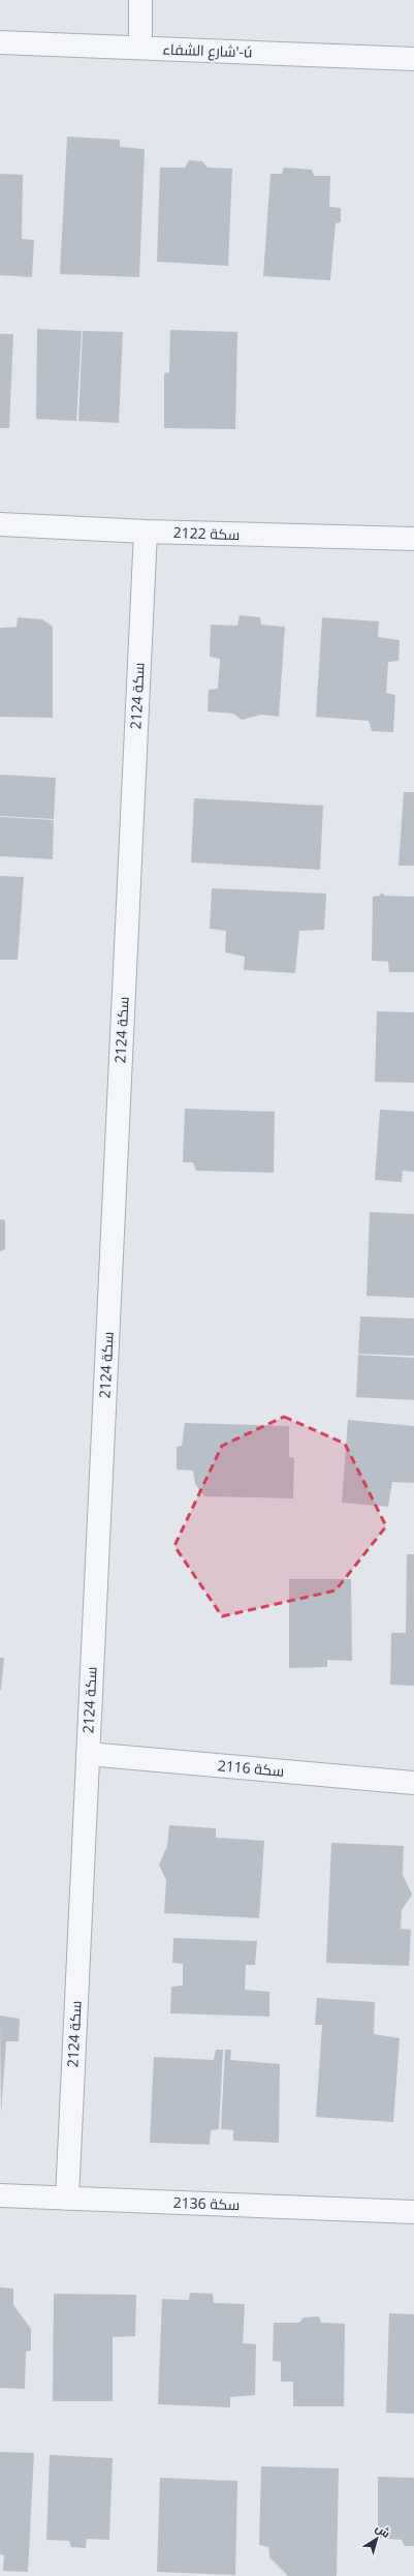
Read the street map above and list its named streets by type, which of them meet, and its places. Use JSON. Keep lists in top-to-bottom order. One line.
{"streets":{"street":["شارع الشفاء'-ú","سكة 2122","سكة 2124","سكة 2116","سكة 2136"]},"crossings":[["سكة 2122","سكة 2124"],["سكة 2124","سكة 2116"],["سكة 2124","سكة 2136"]],"north":"top right"}
